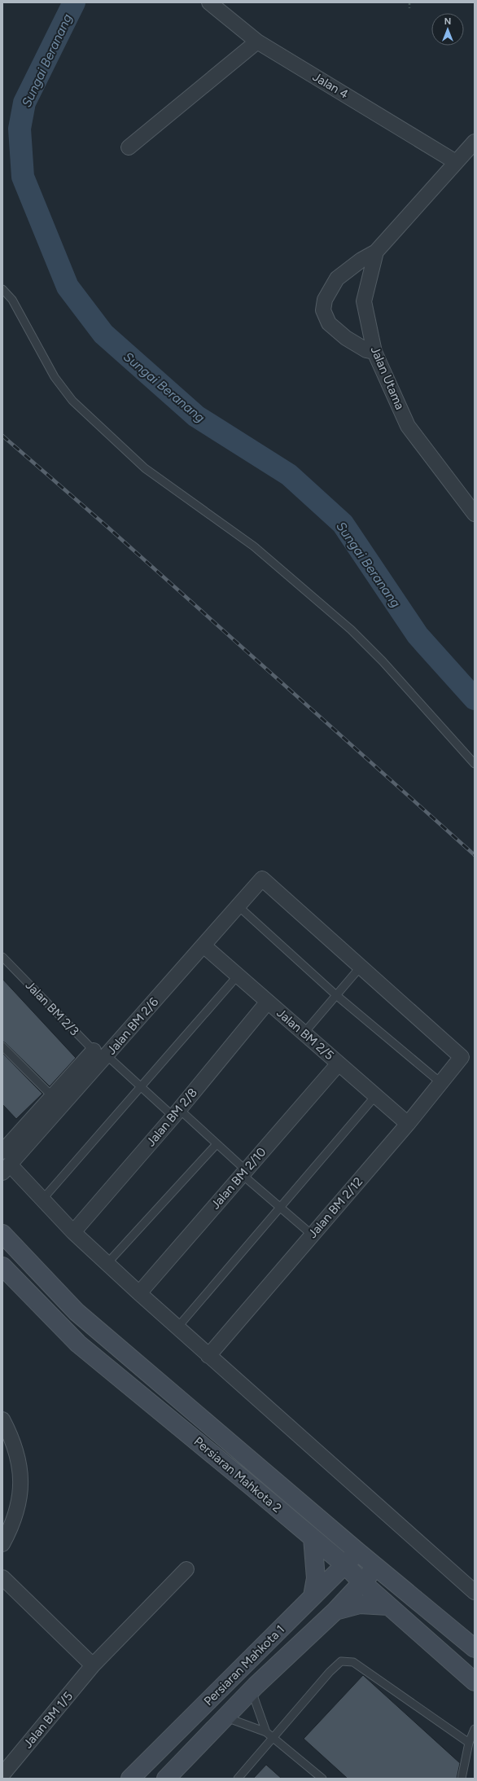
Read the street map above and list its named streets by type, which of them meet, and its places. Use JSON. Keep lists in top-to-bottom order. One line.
{"streets":{"main road":["Persiaran Mahkota 2","Persiaran Mahkota 1"],"street":["Jalan 4","Jalan Utama","Jalan BM 2/6","Jalan BM 2/5","Jalan BM 2/8","Jalan BM 2/10","Jalan BM 2/12","Jalan BM 1/5"],"lane":["Jalan BM 2/3"]},"crossings":[["Jalan 4","Jalan Utama"],["Jalan BM 2/3","Jalan BM 2/6"],["Jalan BM 2/3","Jalan BM 2/8"],["Jalan BM 2/3","Jalan BM 2/10"],["Jalan BM 2/3","Jalan BM 2/12"],["Jalan BM 2/6","Jalan BM 2/5"],["Jalan BM 2/6","Jalan BM 2/12"],["Jalan BM 2/5","Jalan BM 2/8"],["Jalan BM 2/5","Jalan BM 2/10"],["Jalan BM 2/5","Jalan BM 2/12"],["Persiaran Mahkota 2","Persiaran Mahkota 1"]],"water":["Sungai Beranang"],"north":"top"}
